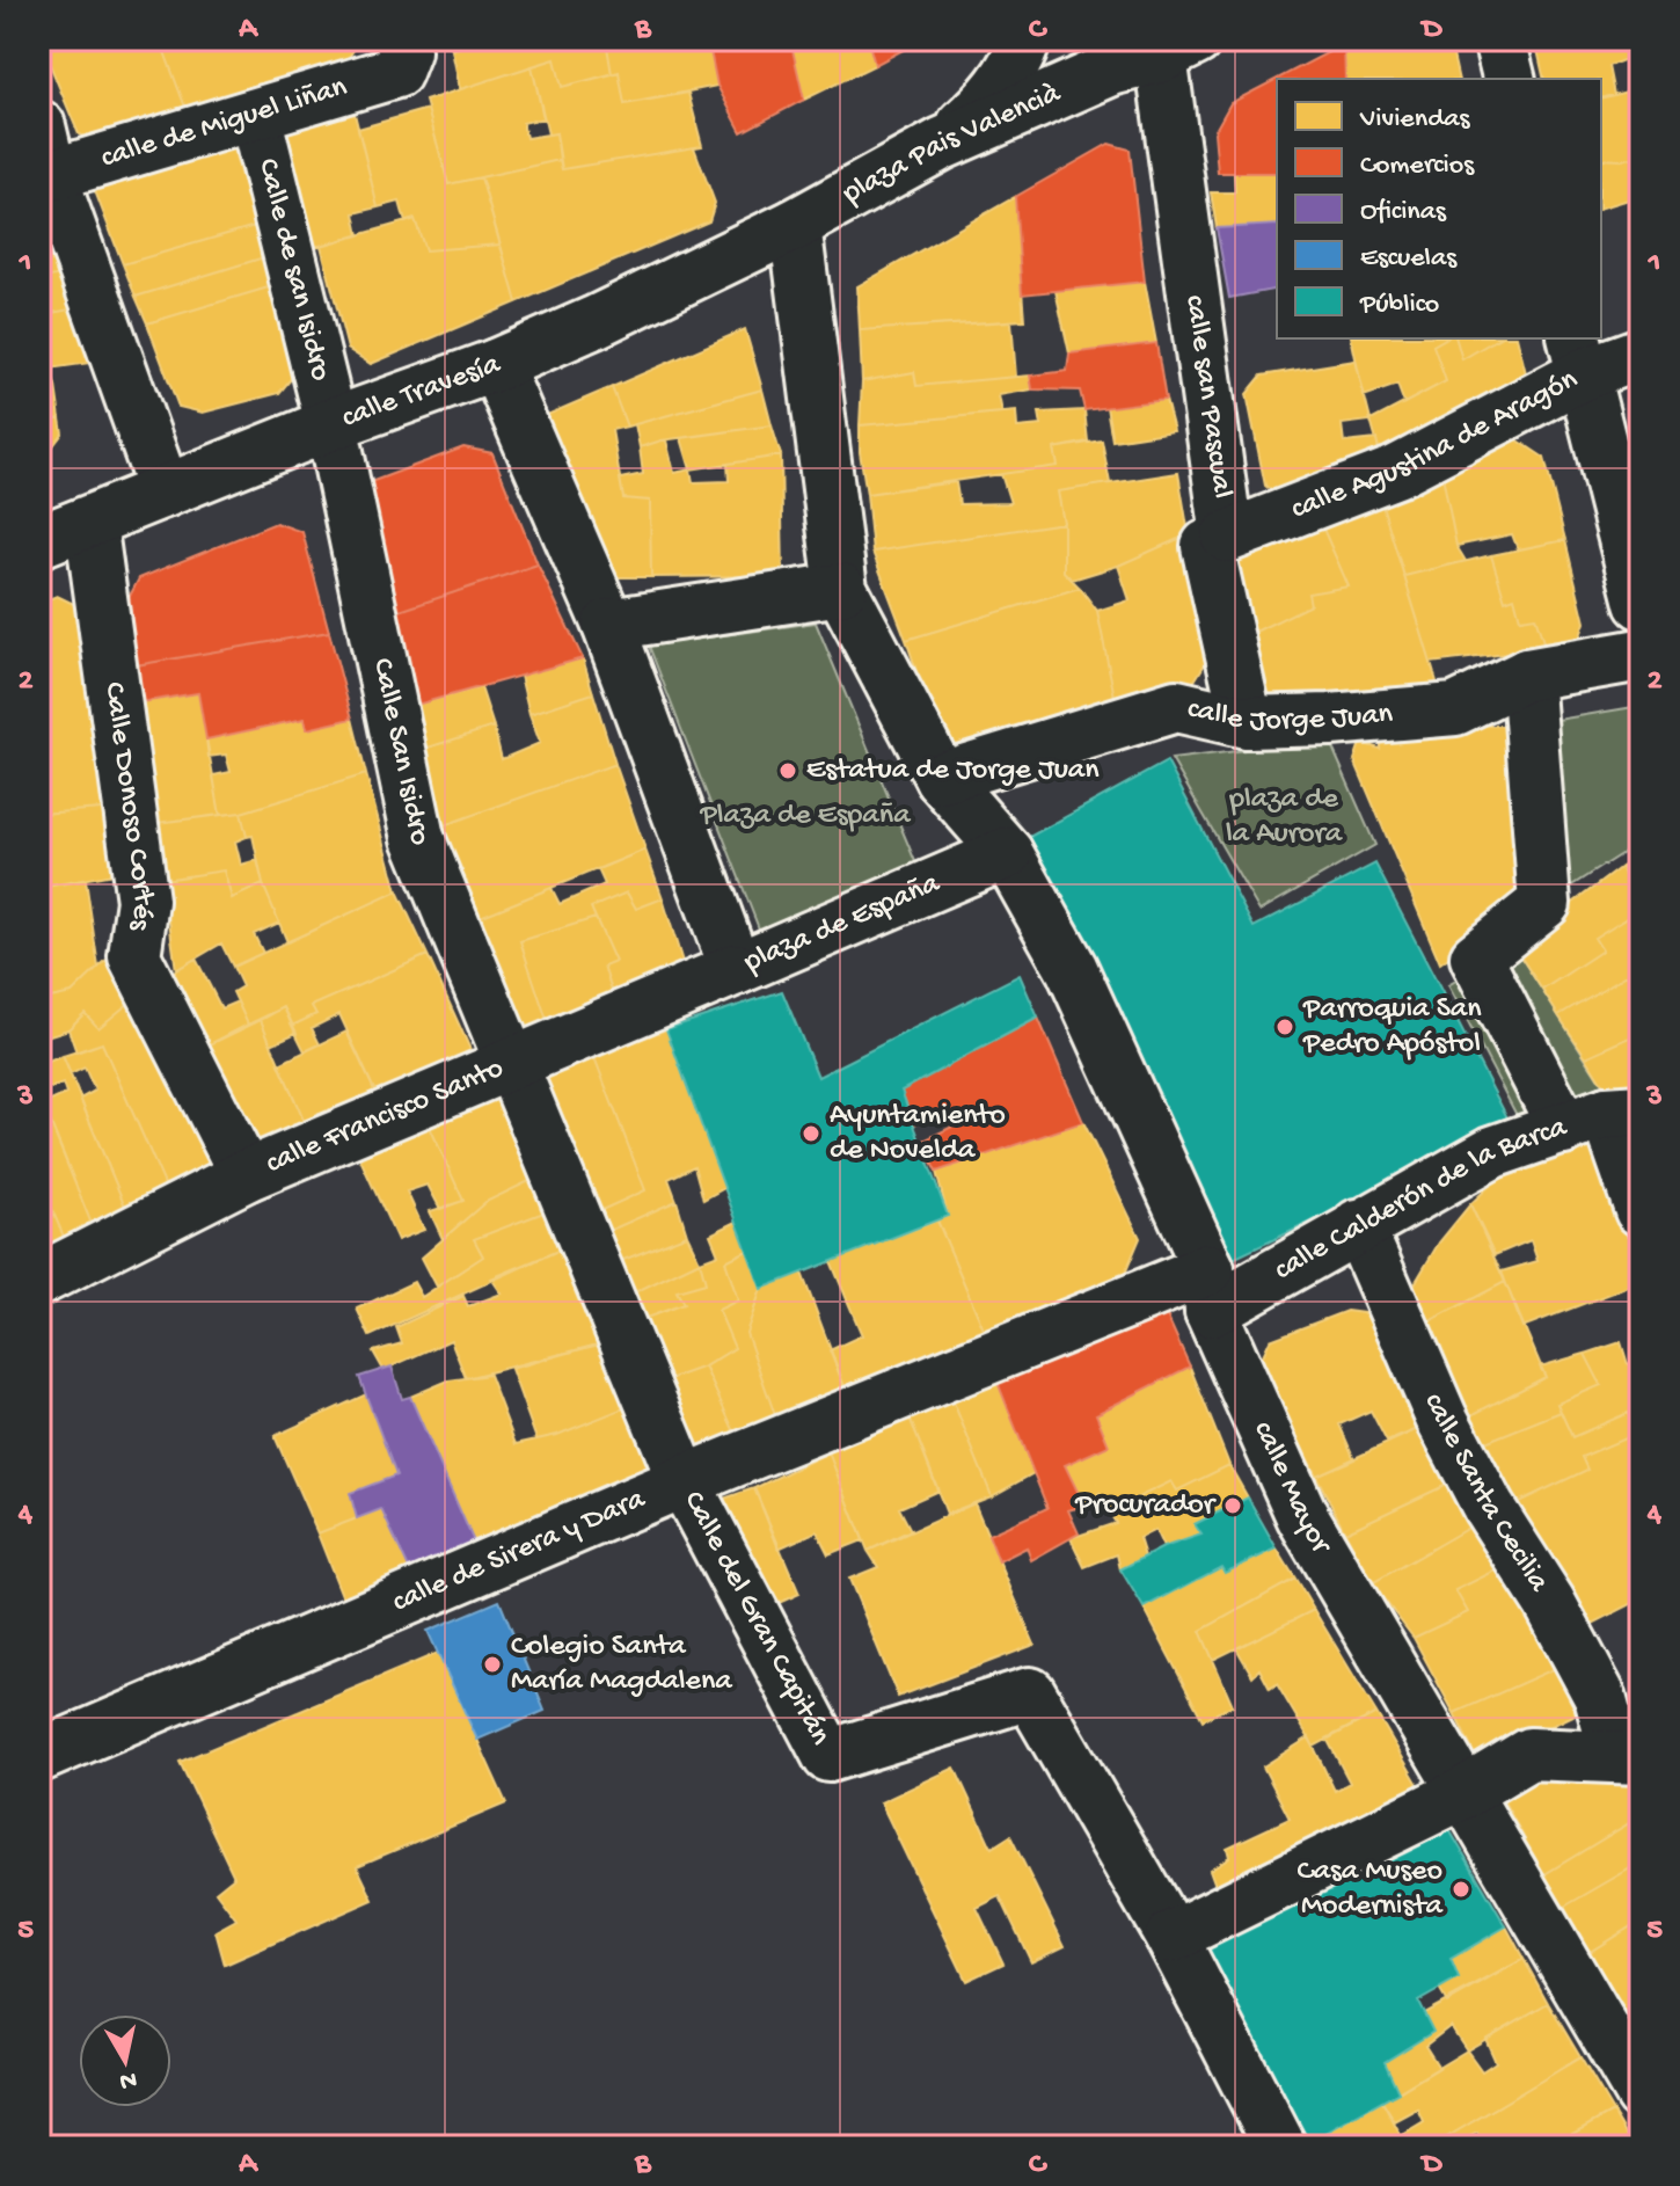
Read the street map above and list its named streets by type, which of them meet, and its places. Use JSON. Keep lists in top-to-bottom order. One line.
{"streets":{"street":["calle de Miguel Liñan","plaza Pais Valencià","Calle de san Isidro","calle Travesía","calle san Pascual","calle Agustina de Aragón","calle Jorge Juan","Calle San Isidro","Calle Donoso Cortés","plaza de España","calle Francisco Santo","calle Calderón de la Barca","calle Mayor","calle Santa Cecilia","calle de Sirera y Dara","Calle del Gran Capitán"]},"crossings":[["calle de Miguel Liñan","Calle de san Isidro"],["plaza Pais Valencià","calle Travesía"],["plaza Pais Valencià","calle san Pascual"],["Calle de san Isidro","calle Travesía"],["Calle de san Isidro","Calle San Isidro"],["calle Travesía","Calle San Isidro"],["calle Travesía","Calle Donoso Cortés"],["calle Travesía","plaza de España"],["calle san Pascual","calle Agustina de Aragón"],["calle san Pascual","calle Jorge Juan"],["Calle San Isidro","calle Francisco Santo"],["Calle San Isidro","Calle del Gran Capitán"],["Calle Donoso Cortés","calle Francisco Santo"],["plaza de España","calle Francisco Santo"],["plaza de España","calle Mayor"],["calle Francisco Santo","Calle del Gran Capitán"],["calle Calderón de la Barca","calle Mayor"],["calle Calderón de la Barca","calle Santa Cecilia"],["calle Calderón de la Barca","calle de Sirera y Dara"],["calle Mayor","calle de Sirera y Dara"],["calle de Sirera y Dara","Calle del Gran Capitán"]],"parks":["plaza de la Aurora","Plaza de España"],"places":["Estatua de Jorge Juan","Parroquia San Pedro Apóstol","Ayuntamiento de Novelda","Procurador","Colegio Santa María Magdalena","Casa Museo Modernista"],"legend":["Viviendas","Comercios","Oficinas","Escuelas","Público"],"north":"bottom","grid":{"columns":["A","B","C","D"],"rows":["1","2","3","4","5"]}}
